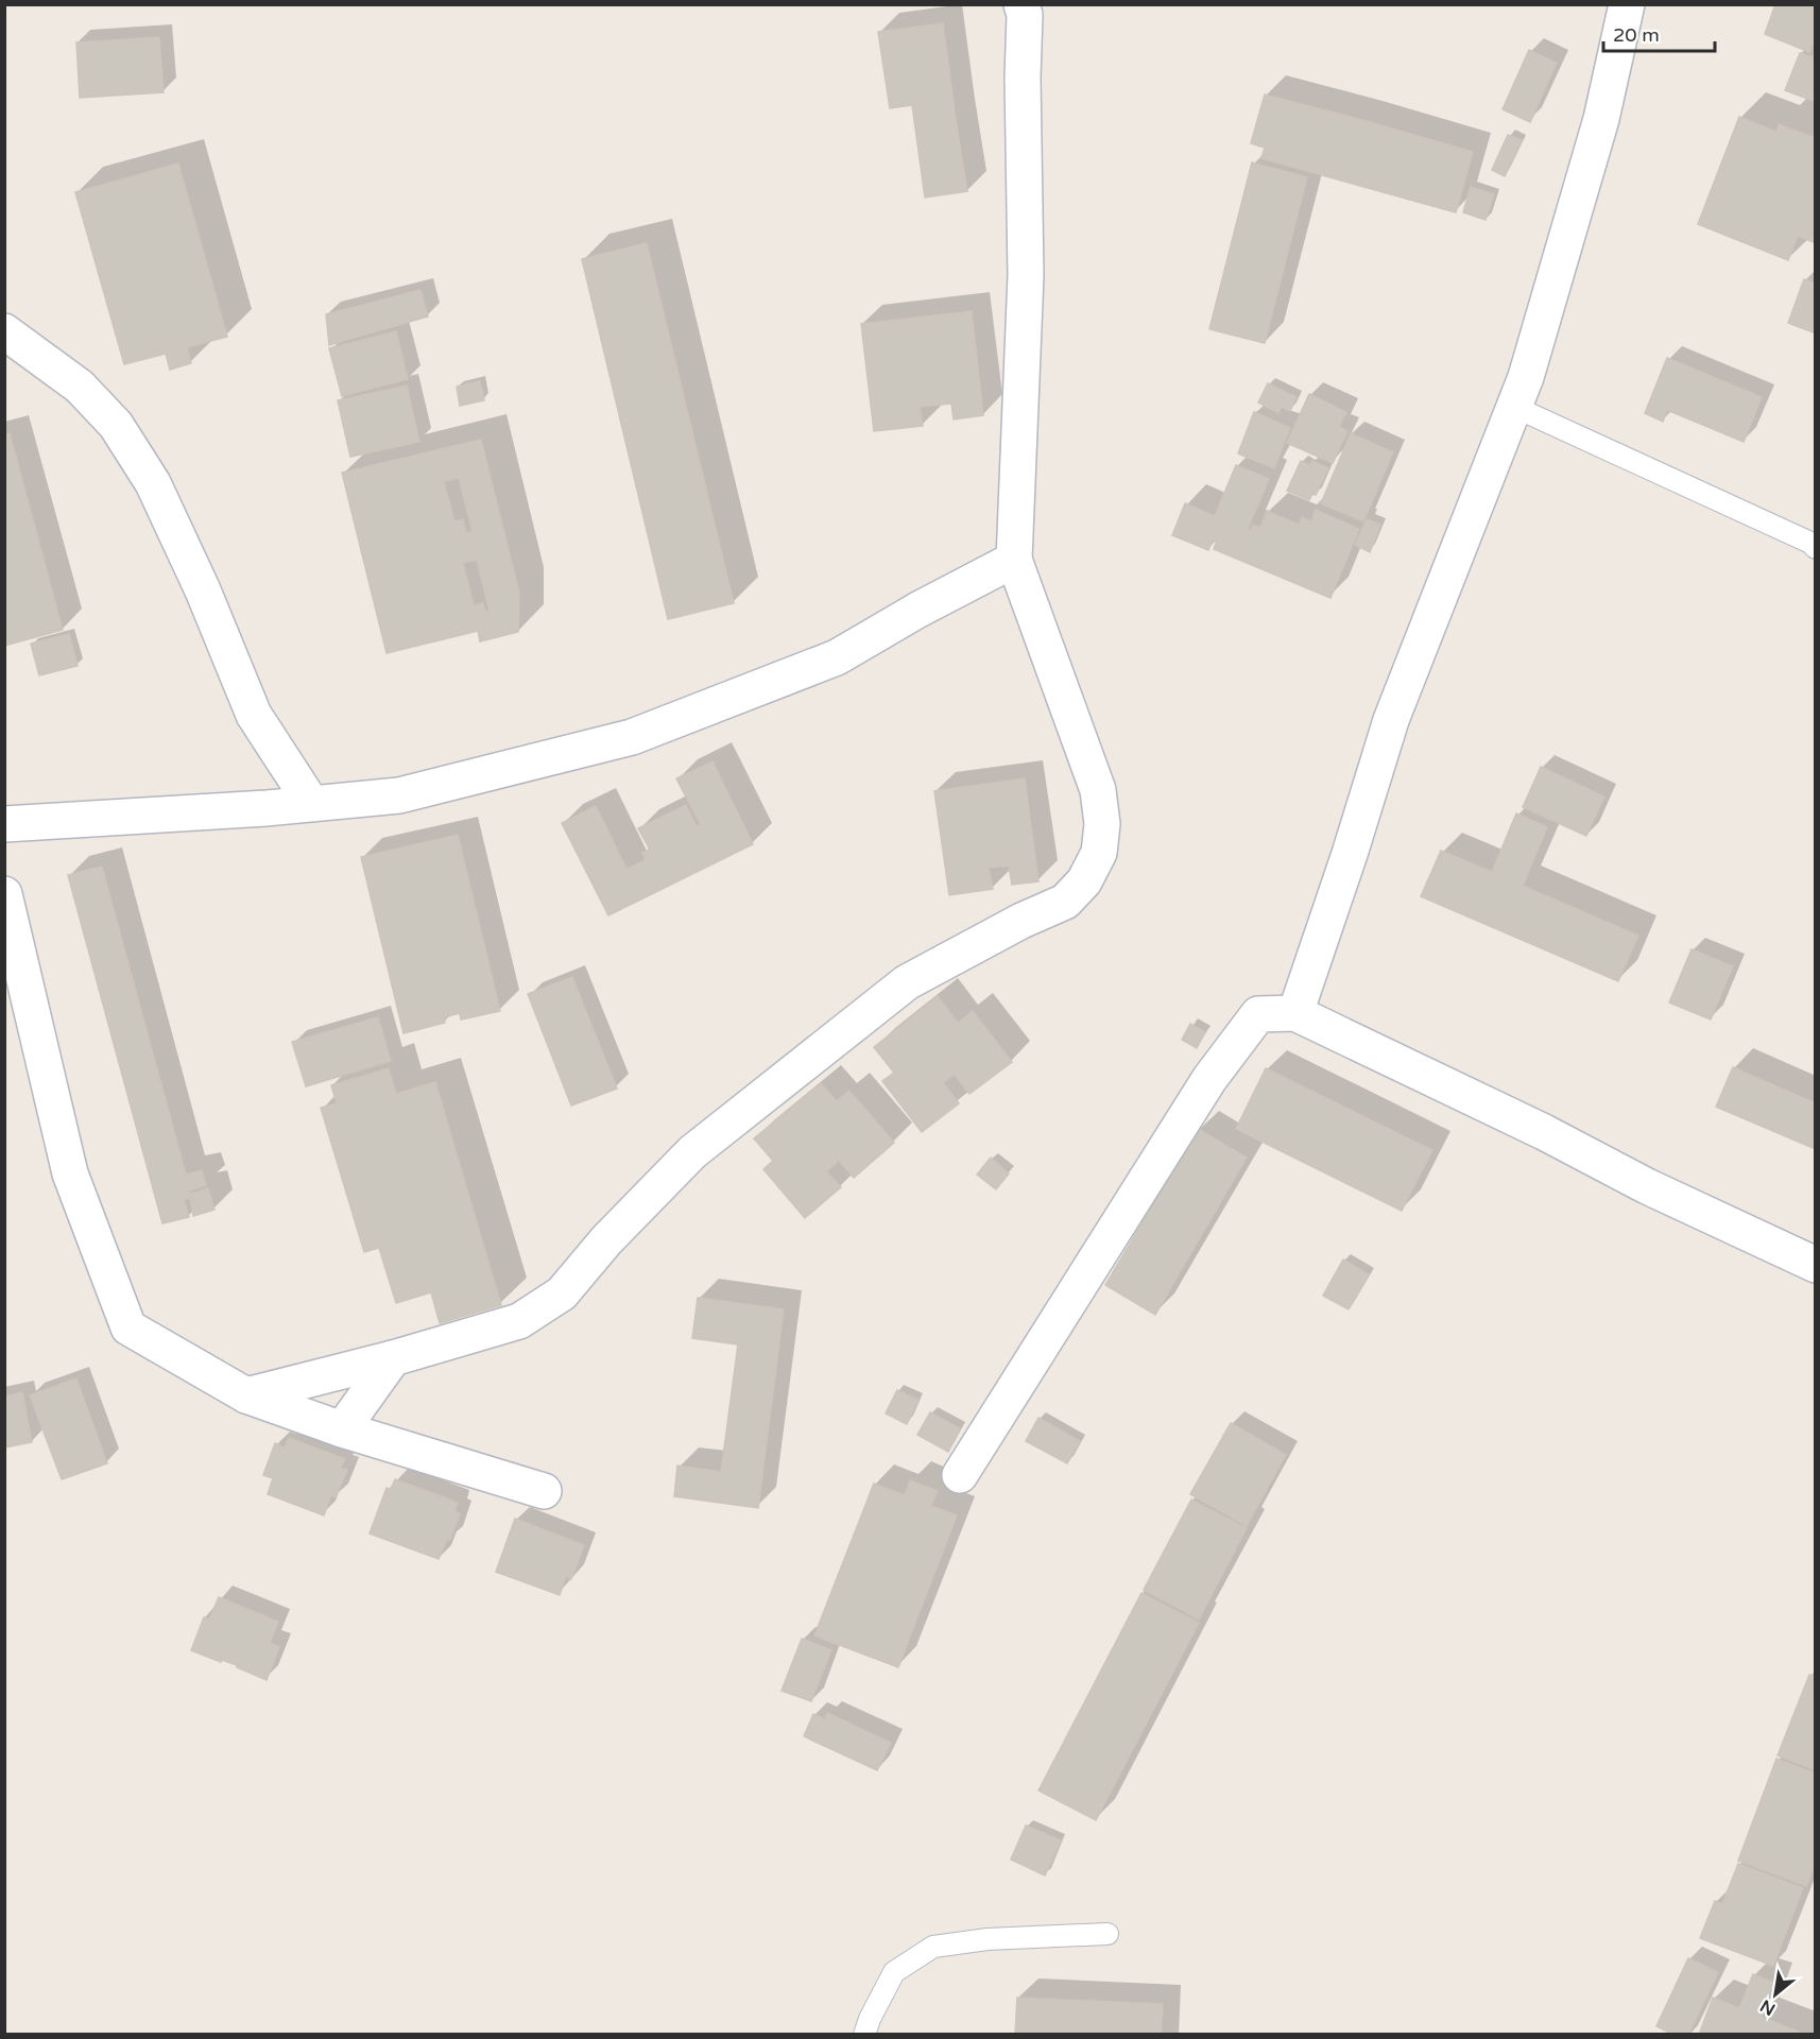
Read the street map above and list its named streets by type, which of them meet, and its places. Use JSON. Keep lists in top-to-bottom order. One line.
{"scale_bar":"20 m","north":"bottom left"}
